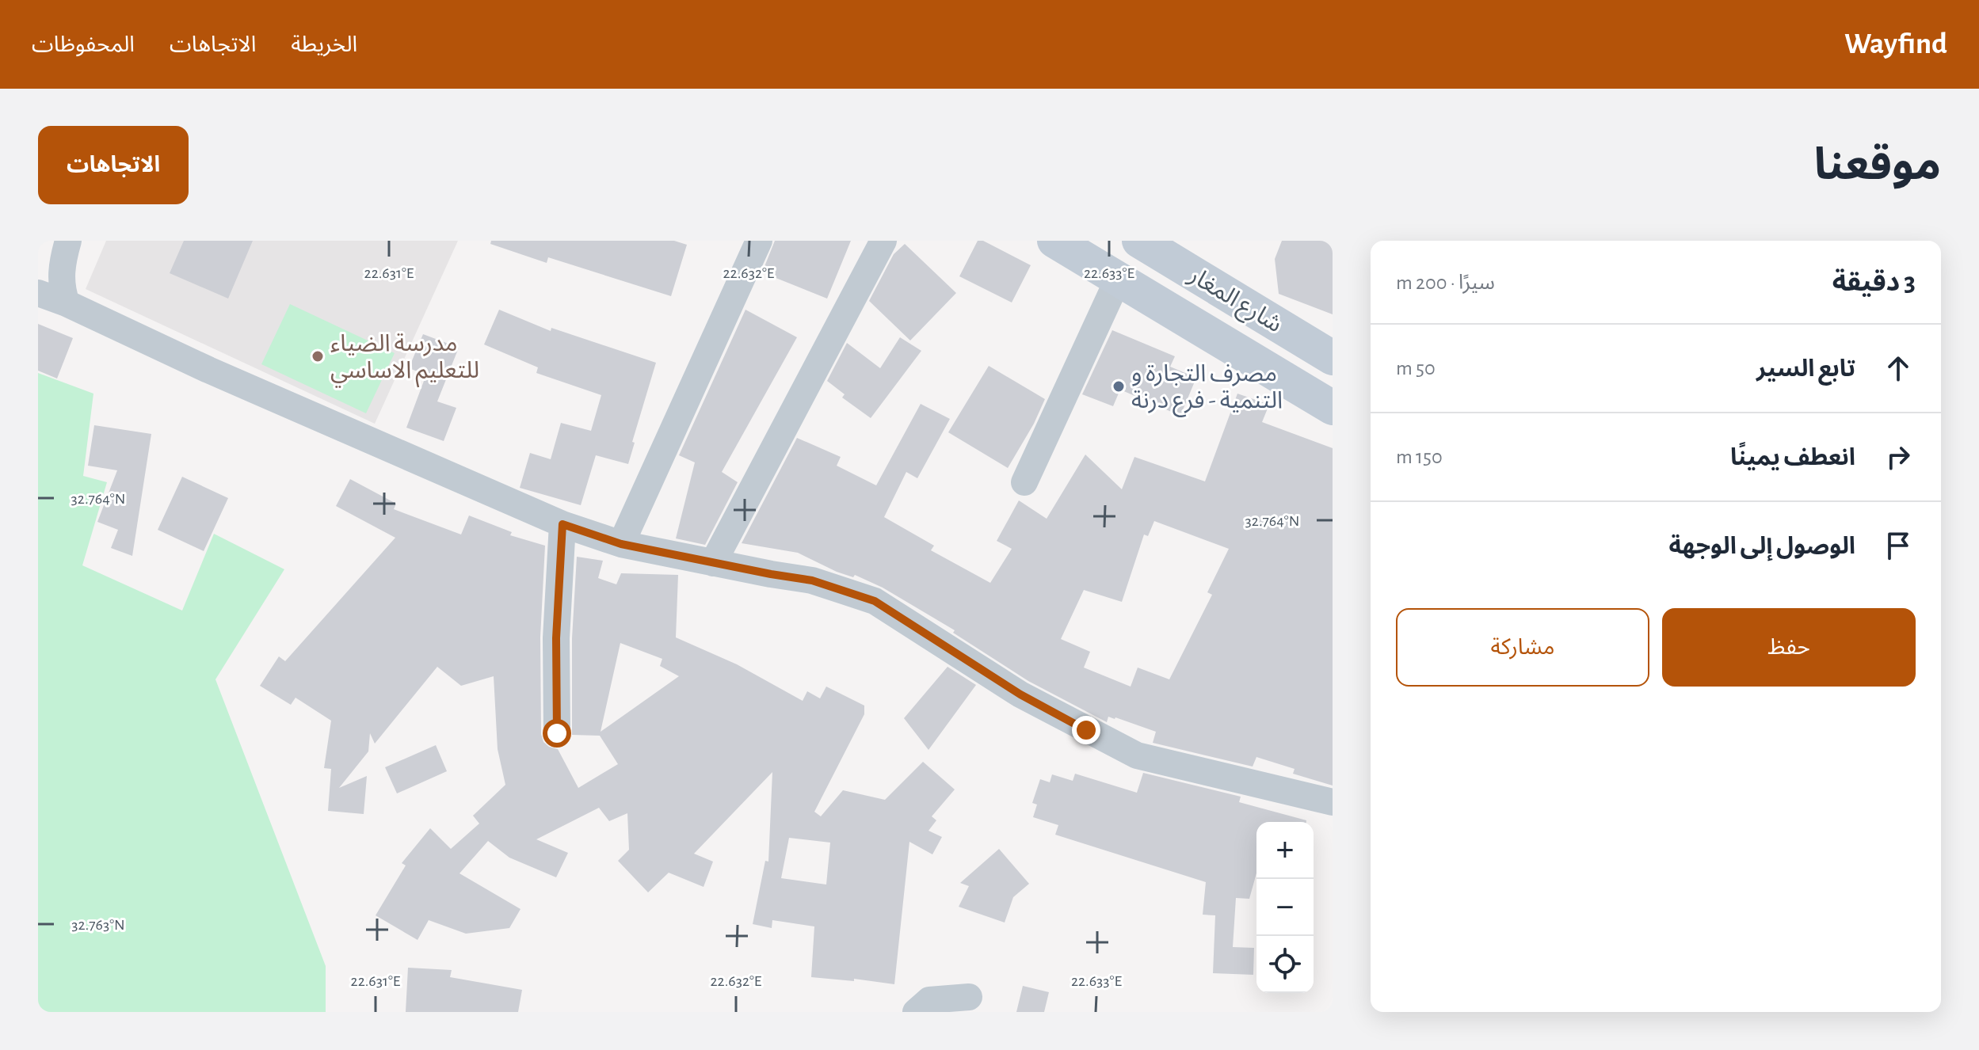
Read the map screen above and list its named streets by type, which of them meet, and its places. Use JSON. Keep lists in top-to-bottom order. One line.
{"streets":{"main road":["شارع المغار"]},"places":["مدرسة الضياء للتعليم الاساسي","مصرف التجارة و التنمية - فرع درنة"],"page":{"header":"Wayfind","nav":["الخريطة","الاتجاهات","المحفوظات"],"title":"موقعنا","buttons":["الاتجاهات",["حفظ","مشاركة"]],"heading":["3 دقيقة","سيرًا · 200 m"],"list":[["تابع السير","50 m"],["انعطف يمينًا","150 m"],"الوصول إلى الوجهة"],"map_buttons":["+","−"]},"coordinates":["22.631°E","22.632°E","22.633°E","32.764°N","32.763°N"]}
